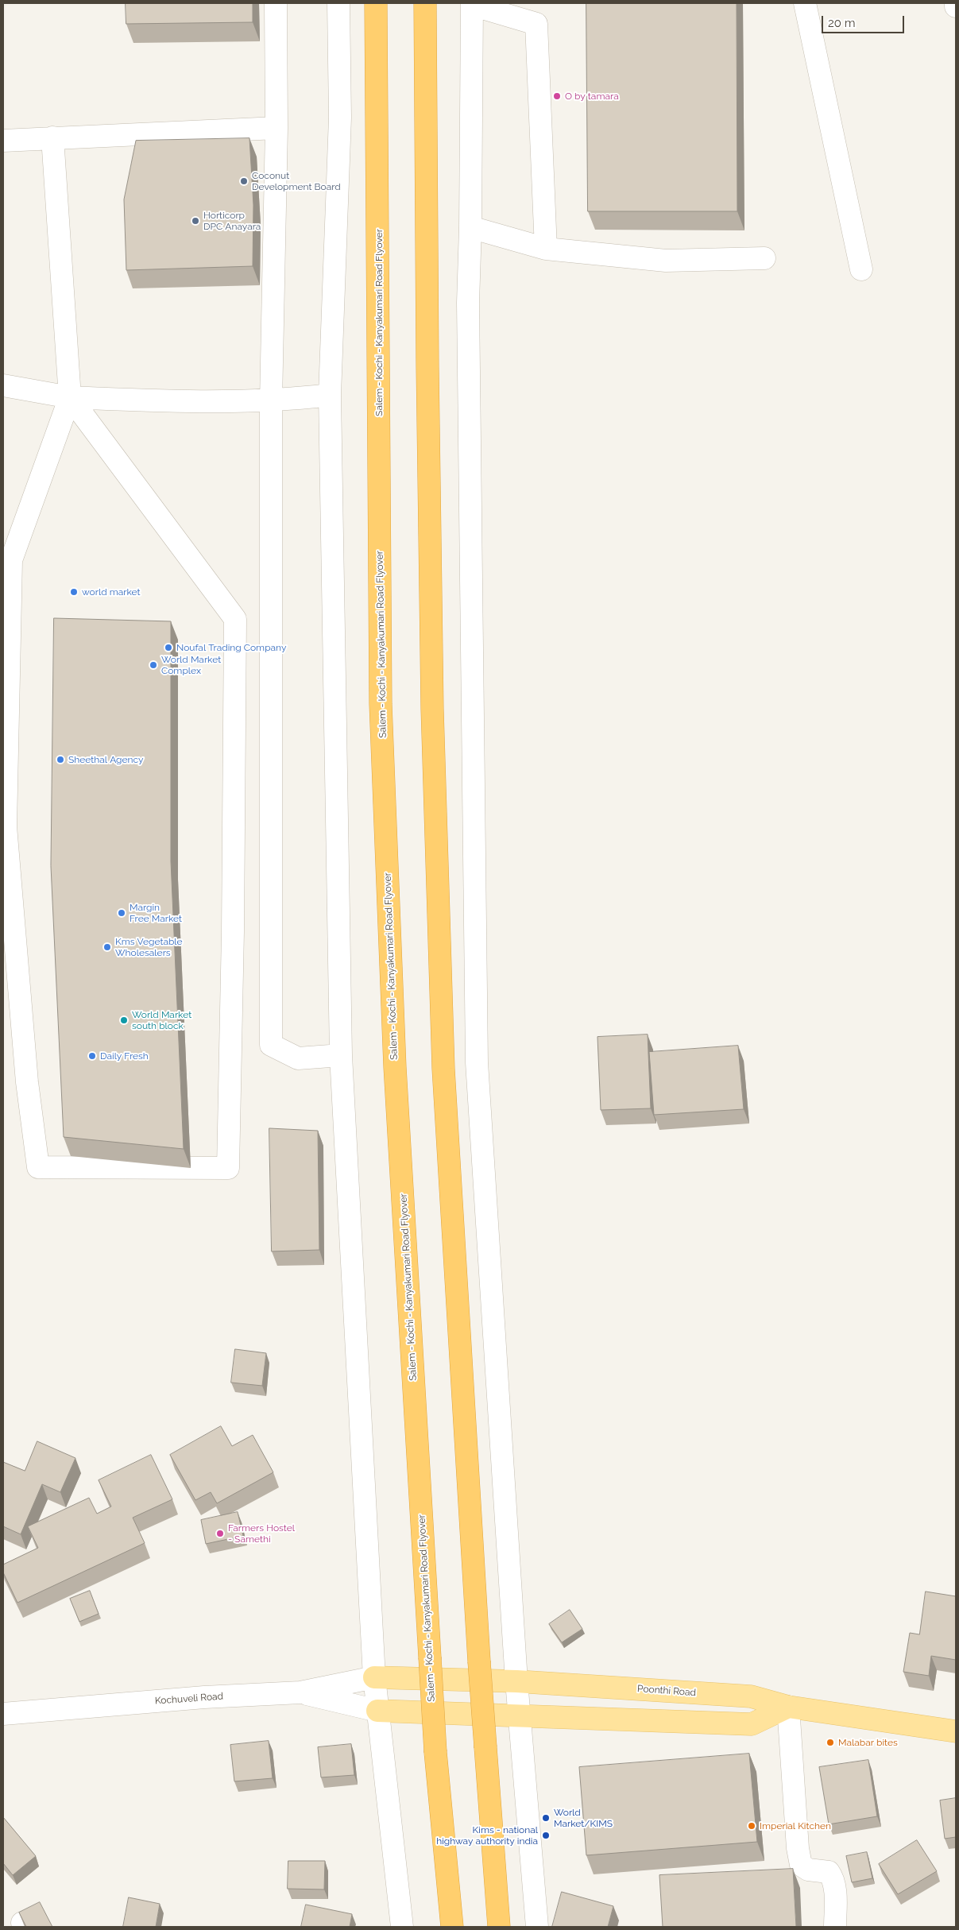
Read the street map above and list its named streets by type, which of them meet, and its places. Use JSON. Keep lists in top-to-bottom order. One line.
{"streets":{"highway":["Salem - Kochi - Kanyakumari Road Flyover"],"main road":["Poonthi Road"],"street":["Kochuveli Road"]},"crossings":[["Poonthi Road","Kochuveli Road"]],"places":["O by tamara","Coconut Development Board","Horticorp DPC Anayara","world market","Noufal Trading Company","World Market Complex","Sheethal Agency","Margin Free Market","Kms Vegetable Wholesalers","World Market south block","Daily Fresh","Farmers Hostel - Samethi","Malabar bites","World Market/KIMS","Imperial Kitchen","Kims - national highway authority india"],"scale_bar":"20 m"}
